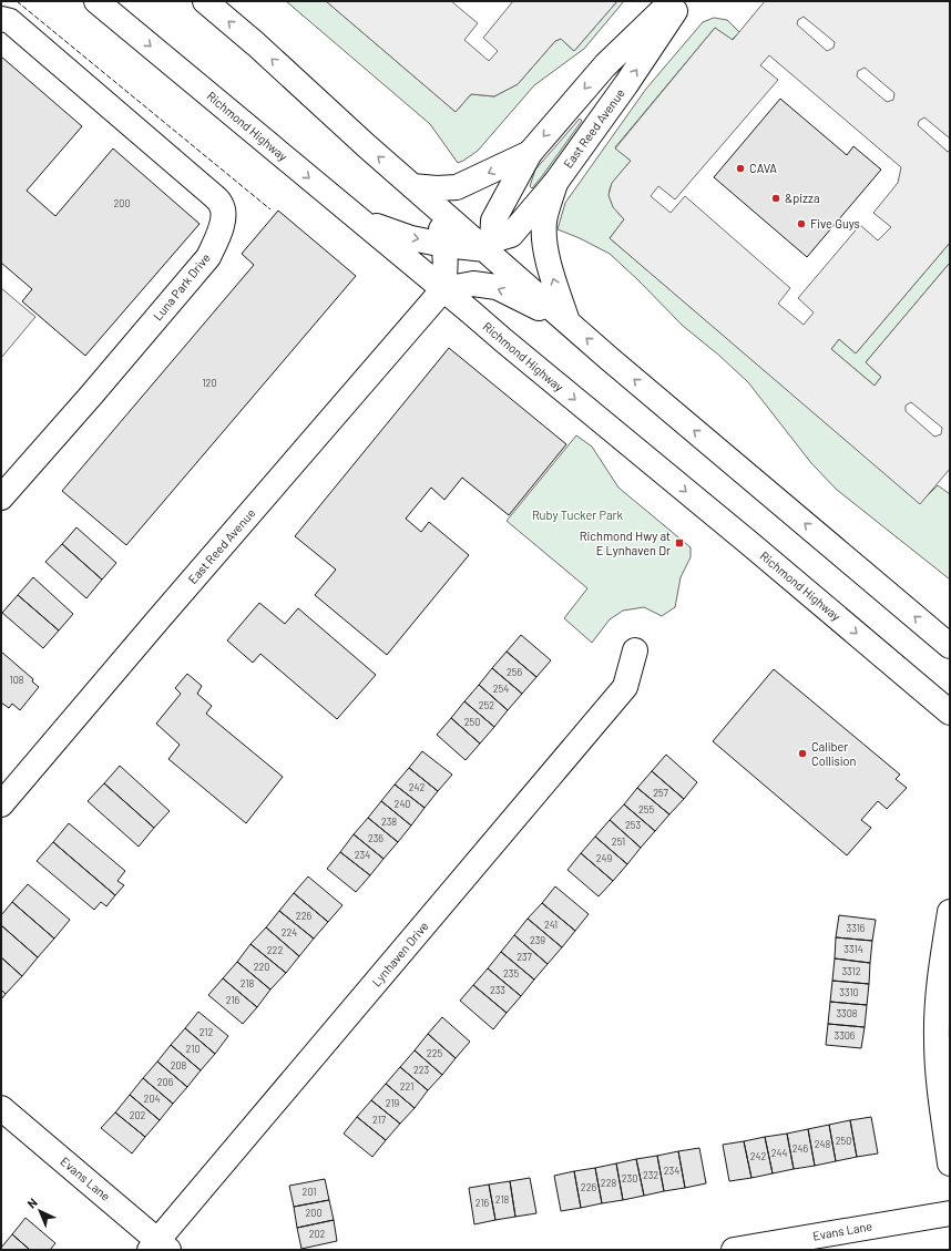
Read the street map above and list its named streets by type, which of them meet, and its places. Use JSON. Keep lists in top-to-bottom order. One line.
{"streets":{"main road":["Richmond Highway","East Reed Avenue","Luna Park Drive","Lynhaven Drive","Evans Lane"]},"crossings":[["Richmond Highway","East Reed Avenue"],["Lynhaven Drive","Evans Lane"]],"parks":["Ruby Tucker Park"],"places":{"other":["CAVA","&pizza","Five Guys","Caliber Collision"],"transit":["Richmond Hwy at E Lynhaven Dr"]},"house_numbers":["200","120","256","108","254","252","250","242","257","240","255","238","253","236","251","234","249","226","241","3316","224","239","3314","222","237","220","3312","235","218","233","3310","216","3308","212","3306","210","225","208","223","206","221","204","219","202","217","250","248","246","244","242","234","232","230","228","226","201","218","216","200","202"],"north":"top left"}
